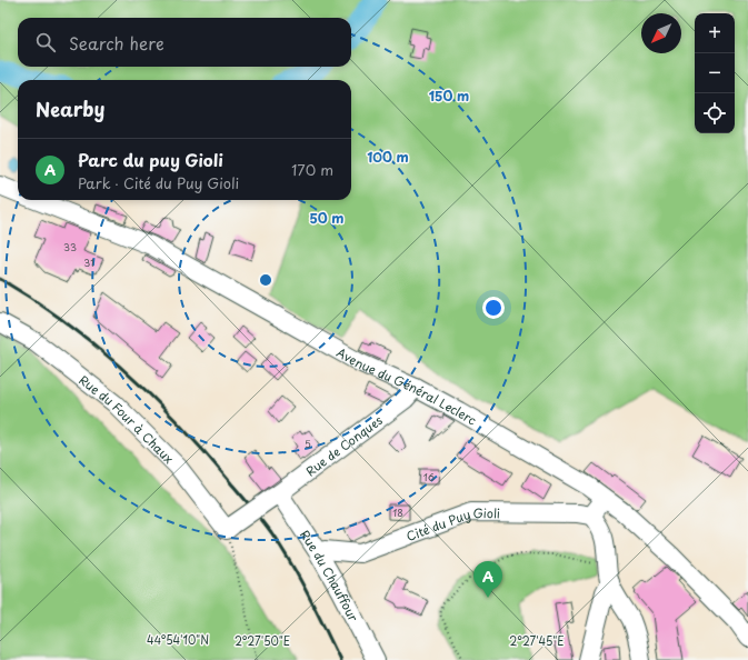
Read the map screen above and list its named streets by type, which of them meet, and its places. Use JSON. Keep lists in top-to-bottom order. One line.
{"streets":{"street":["Avenue du Général Leclerc","Rue du Four à Chaux","Rue de Conques","Cité du Puy Gioli","Rue du Chauffour"]},"crossings":[["Avenue du Général Leclerc","Rue de Conques"],["Rue du Four à Chaux","Rue de Conques"],["Rue de Conques","Rue du Chauffour"],["Cité du Puy Gioli","Rue du Chauffour"]],"house_numbers":["33","31","5","16","18"],"north":"bottom left","page":{"map_buttons":["+","−"],"search":"Search here","heading":"Nearby","list":[{"mark":"A","name":"Parc du puy Gioli","note":"Park · Cité du Puy Gioli","value":"170 m"}],"pins":"A"},"coordinates":["44°54'10\"N","2°27'50\"E","2°27'45\"E"],"rings":["150 m","100 m","50 m"]}
